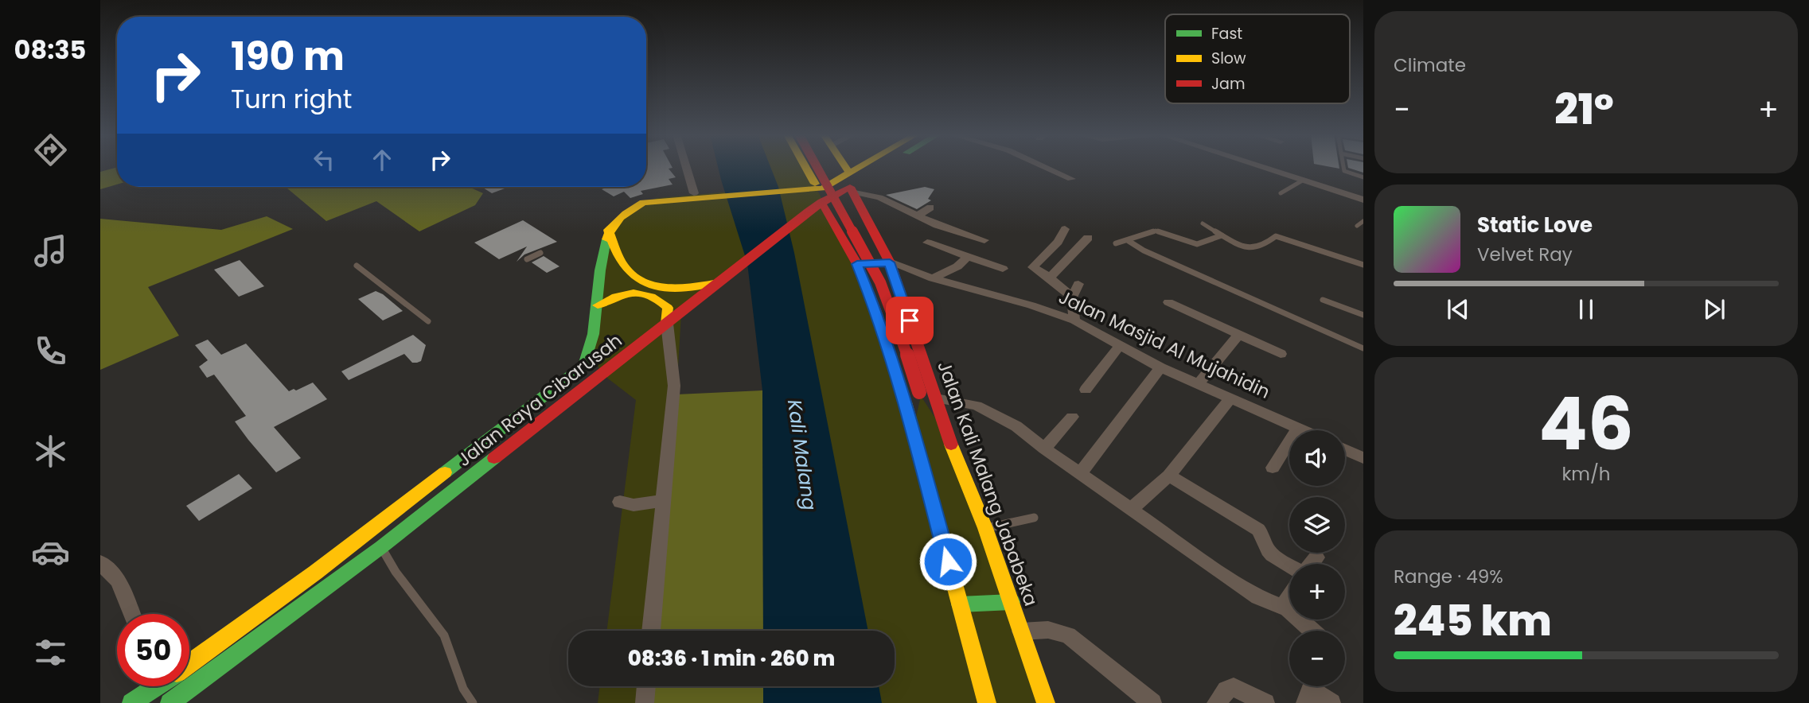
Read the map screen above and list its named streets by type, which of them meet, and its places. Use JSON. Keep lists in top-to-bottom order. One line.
{"streets":{"main road":["Jalan Raya Cibarusah","Jalan Kali Malang Jababeka"],"street":["Jalan Masjid Al Mujahidin"]},"crossings":[["Jalan Masjid Al Mujahidin","Jalan Kali Malang Jababeka"],["Jalan Raya Cibarusah","Jalan Kali Malang Jababeka"]],"water":["Kali Malang"],"legend":["Fast","Slow","Jam"],"page":{"tabs":"08:35","tile":["Climate",["46","km/h"],["Range · 49%","245 km"]],"turn":["190 m","Turn right"],"heat":["−","21°","+"],"song":["Static Love","Velvet Ray"],"map_buttons":["+","−"],"limit":"50","trip":"08:36 · 1 min · 260 m"}}
